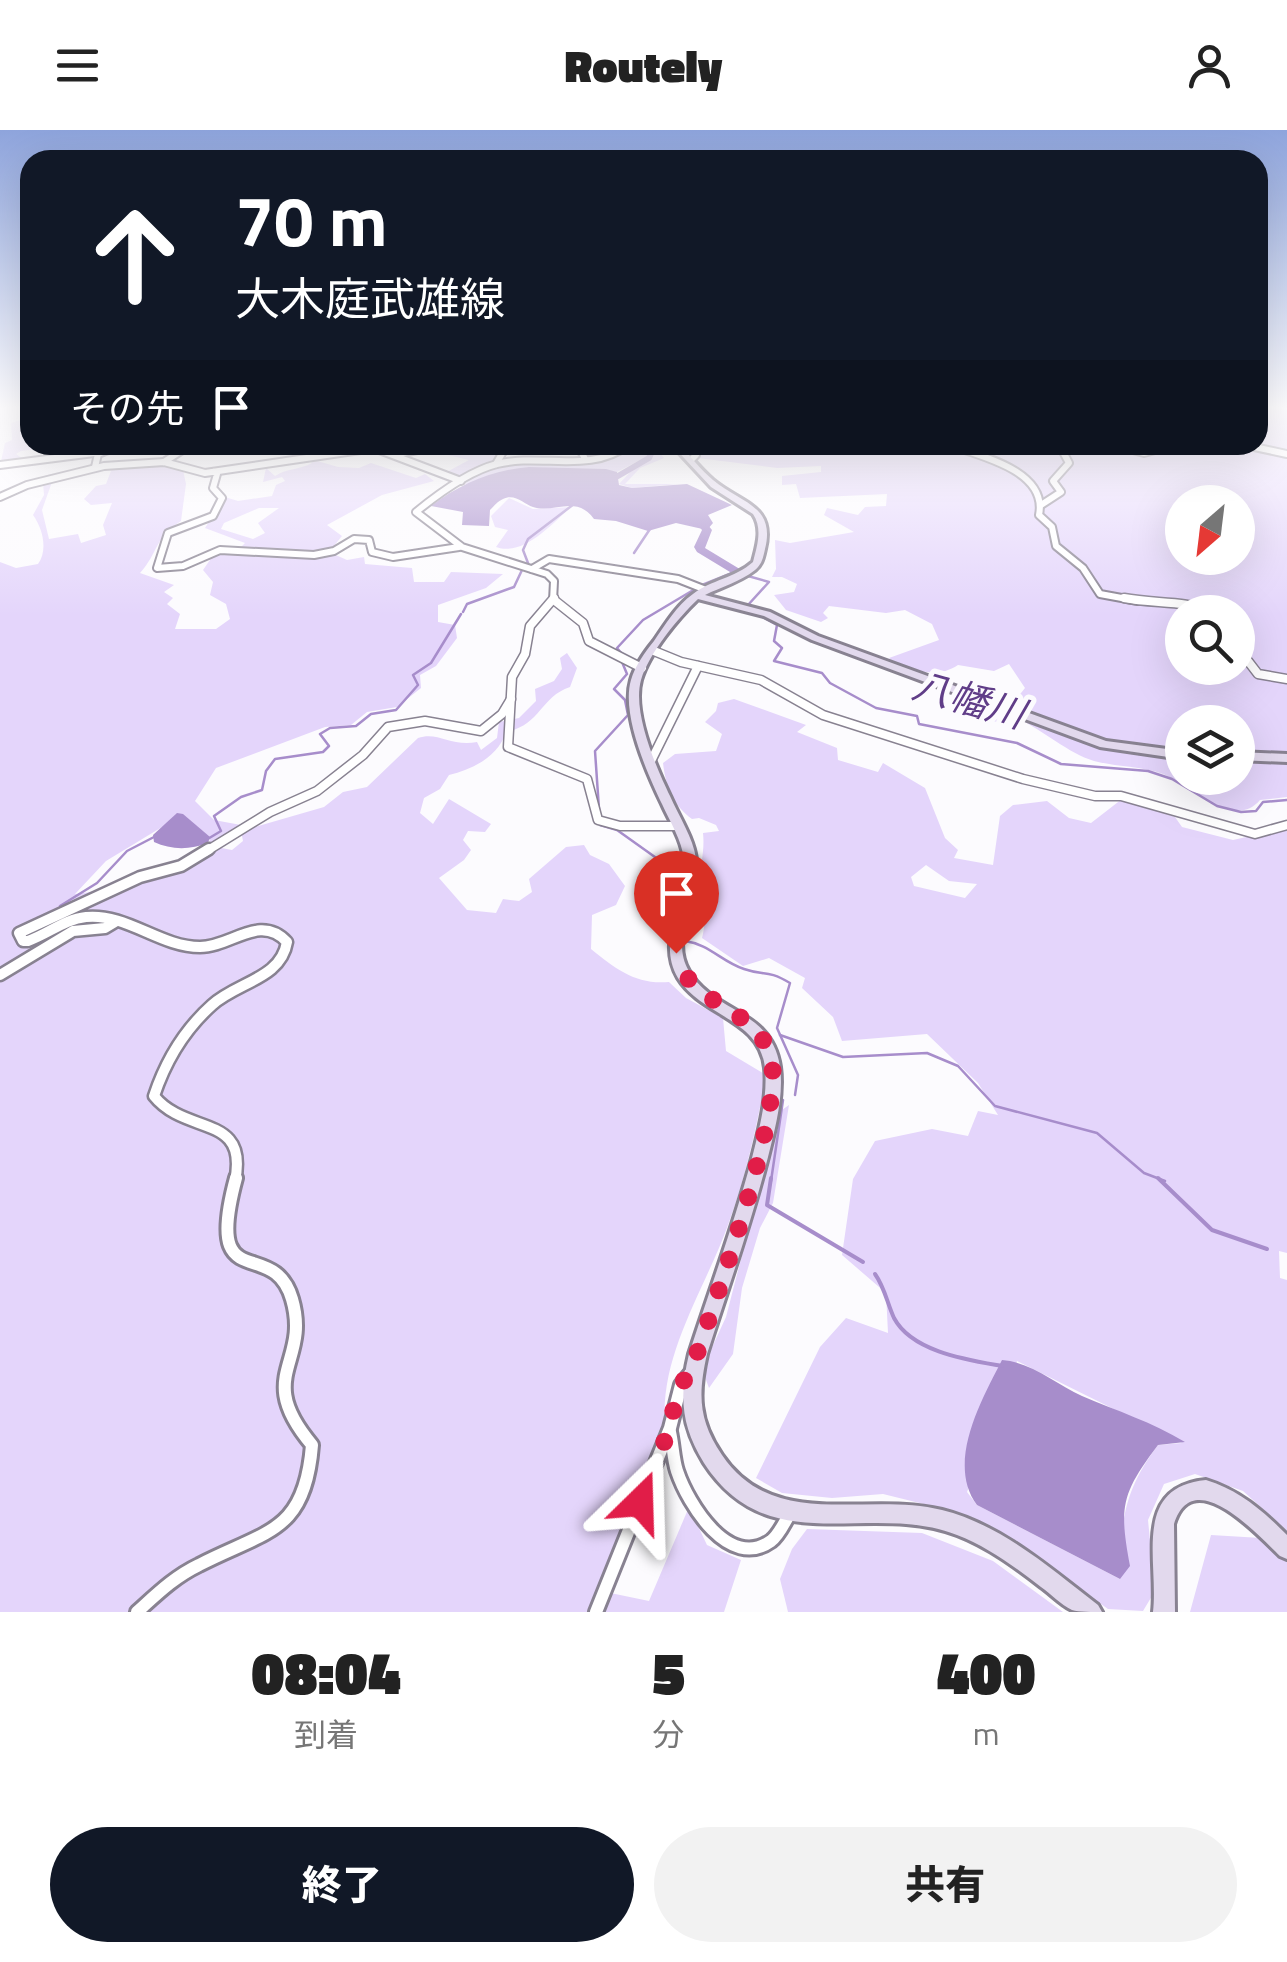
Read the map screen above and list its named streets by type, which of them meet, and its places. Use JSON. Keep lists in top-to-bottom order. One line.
{"water":["八幡川"],"north":"bottom left","page":{"header":"Routely","turn":["70 m","大木庭武雄線"],"then":"その先","eta":["08:04","到着","5","分","400","m"],"buttons":["終了","共有"]}}
